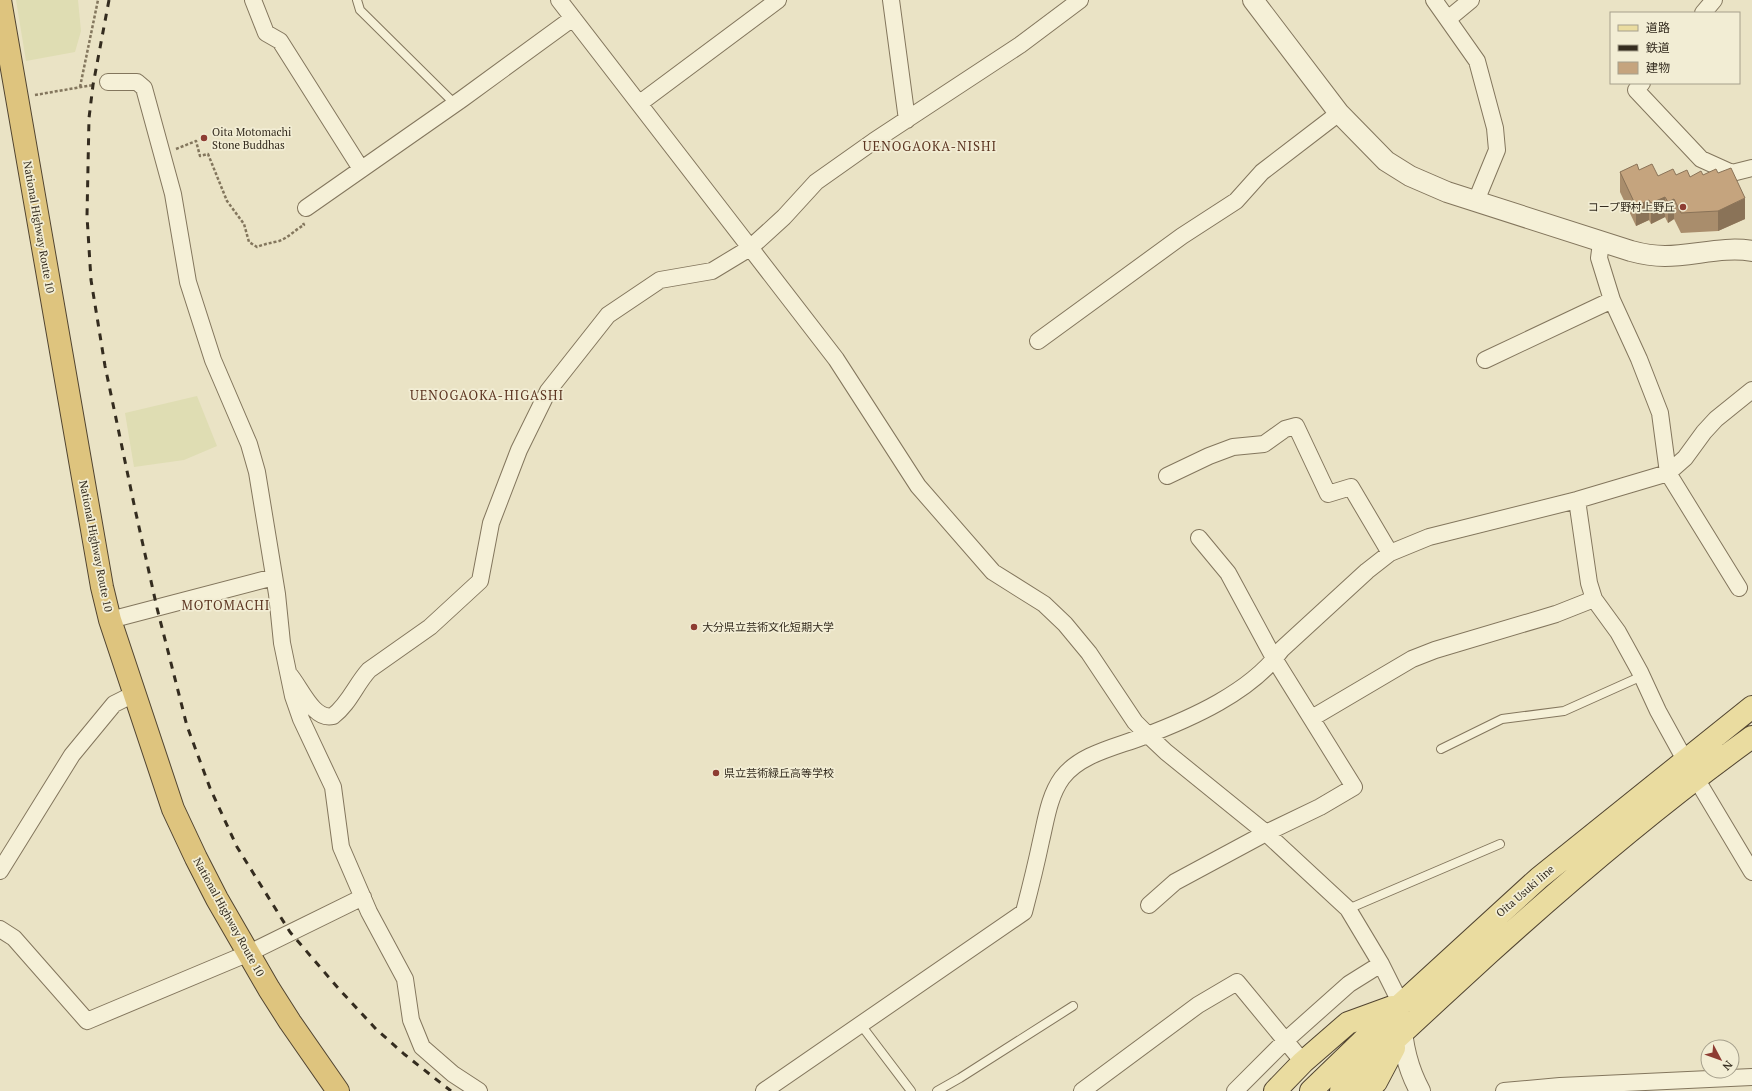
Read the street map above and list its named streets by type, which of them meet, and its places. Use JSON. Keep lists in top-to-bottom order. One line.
{"streets":{"highway":["National Highway Route 10"],"main road":["Oita Usuki line"]},"districts":["UENOGAOKA-NISHI","UENOGAOKA-HIGASHI","MOTOMACHI"],"places":["Oita Motomachi Stone Buddhas","コープ野村上野丘","大分県立芸術文化短期大学","県立芸術緑丘高等学校"],"legend":["道路","鉄道","建物"],"north":"bottom right"}
